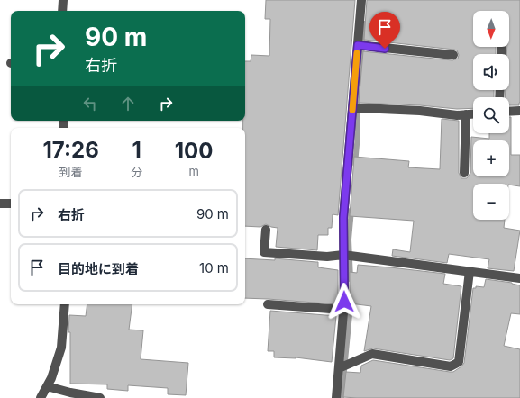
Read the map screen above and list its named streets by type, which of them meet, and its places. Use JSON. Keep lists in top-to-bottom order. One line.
{"north":"bottom","page":{"map_buttons":["+","−"],"turn":["90 m","右折"],"eta":["17:26","到着","1","分","100","m"],"list":[{"name":"右折","value":"90 m"},{"name":"目的地に到着","value":"10 m"}]}}
